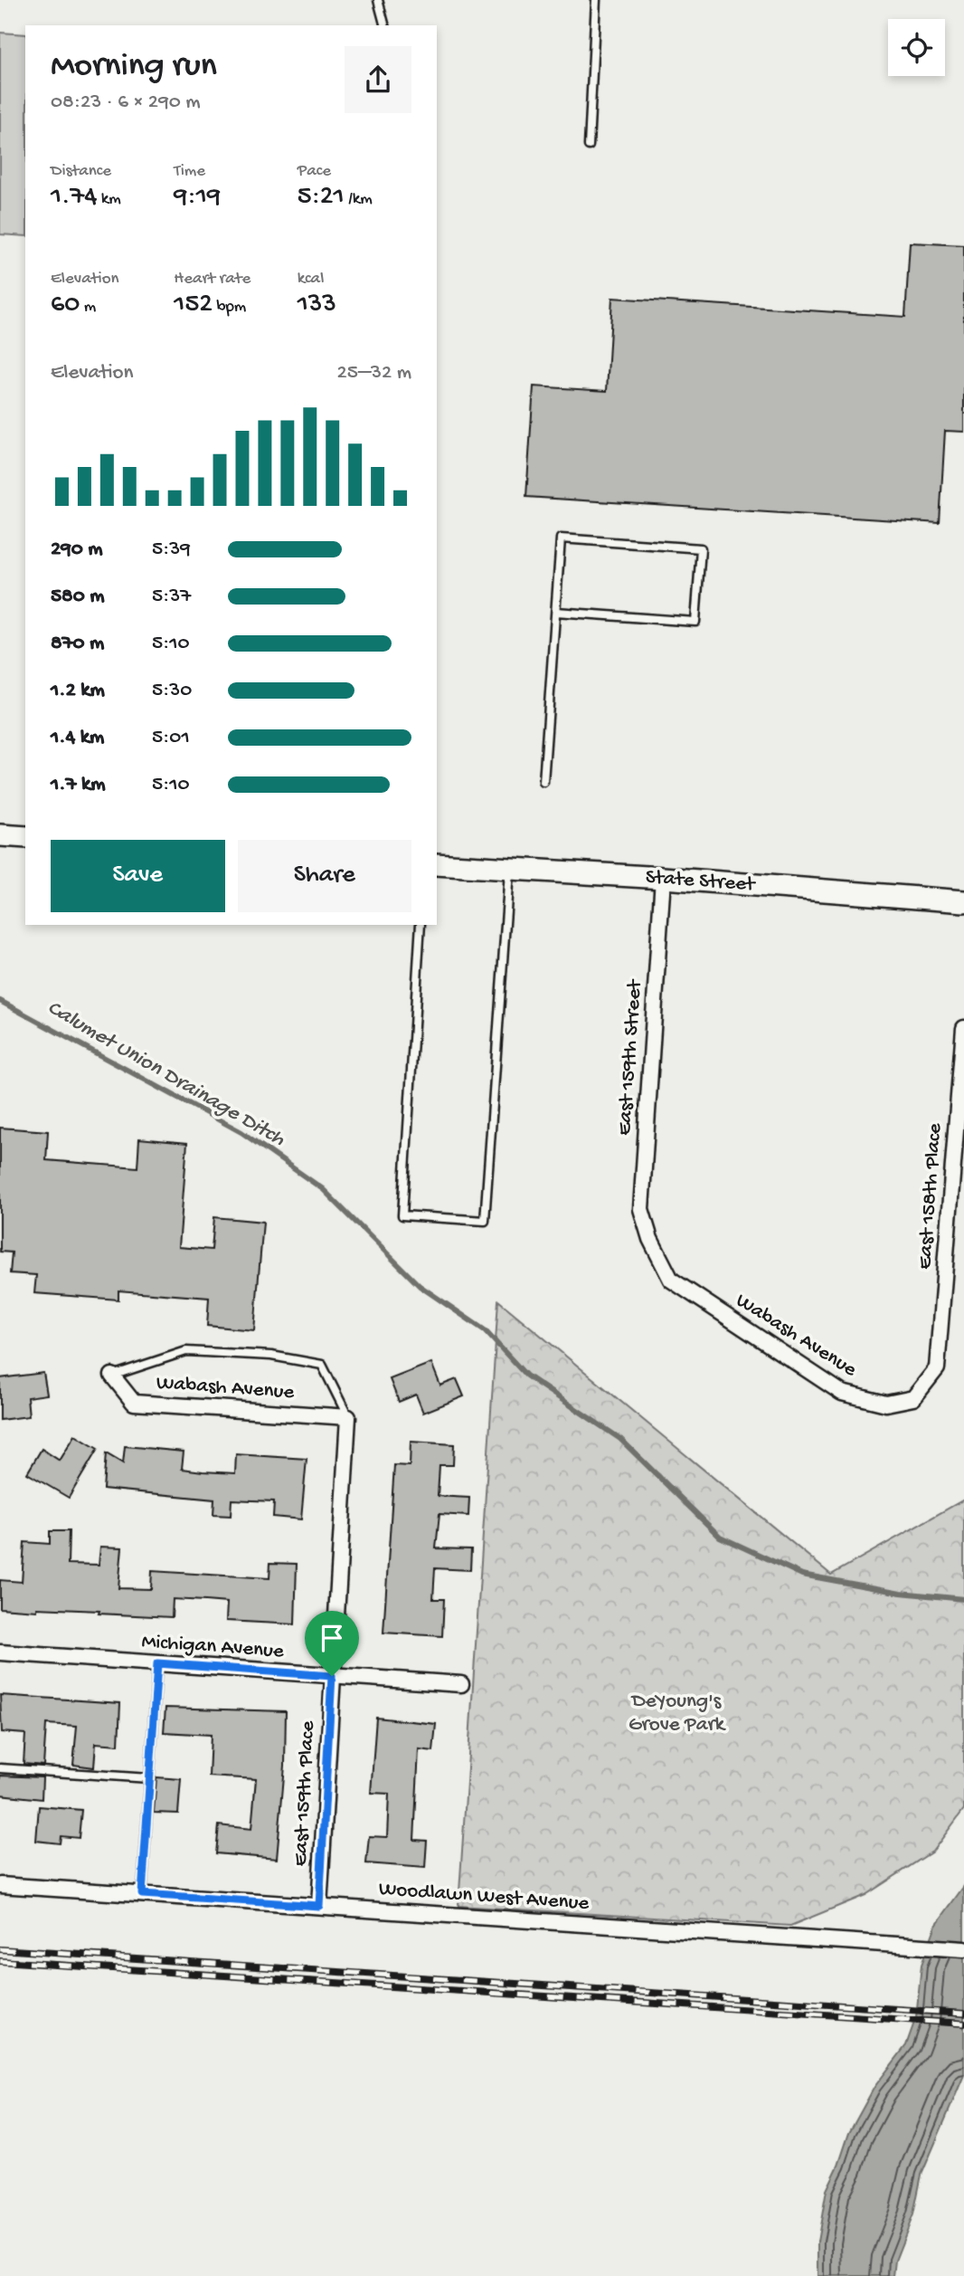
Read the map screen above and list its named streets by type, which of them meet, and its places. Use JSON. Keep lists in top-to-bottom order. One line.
{"streets":{"main road":["State Street"],"street":["East 159th Street","East 158th Place","Wabash Avenue","Michigan Avenue","East 159th Place","Woodlawn West Avenue"]},"crossings":[["State Street","East 159th Street"],["East 159th Street","Wabash Avenue"],["East 158th Place","Wabash Avenue"],["Wabash Avenue","East 159th Place"],["Michigan Avenue","East 159th Place"],["East 159th Place","Woodlawn West Avenue"]],"water":["Calumet Union Drainage Ditch"],"parks":["DeYoung's Grove Park"],"page":{"heading":["Morning run","08:23 · 6 × 290 m"],"stats":[["Distance","1.74 km"],["Time","9:19"],["Pace","5:21 /km"],["Elevation","60 m"],["Heart rate","152 bpm"],["kcal","133"]],"chart":["Elevation","25–32 m"],"list":[{"name":"290 m","note":"5:39"},{"name":"580 m","note":"5:37"},{"name":"870 m","note":"5:10"},{"name":"1.2 km","note":"5:30"},{"name":"1.4 km","note":"5:01"},{"name":"1.7 km","note":"5:10"}],"buttons":["Save","Share"]}}
